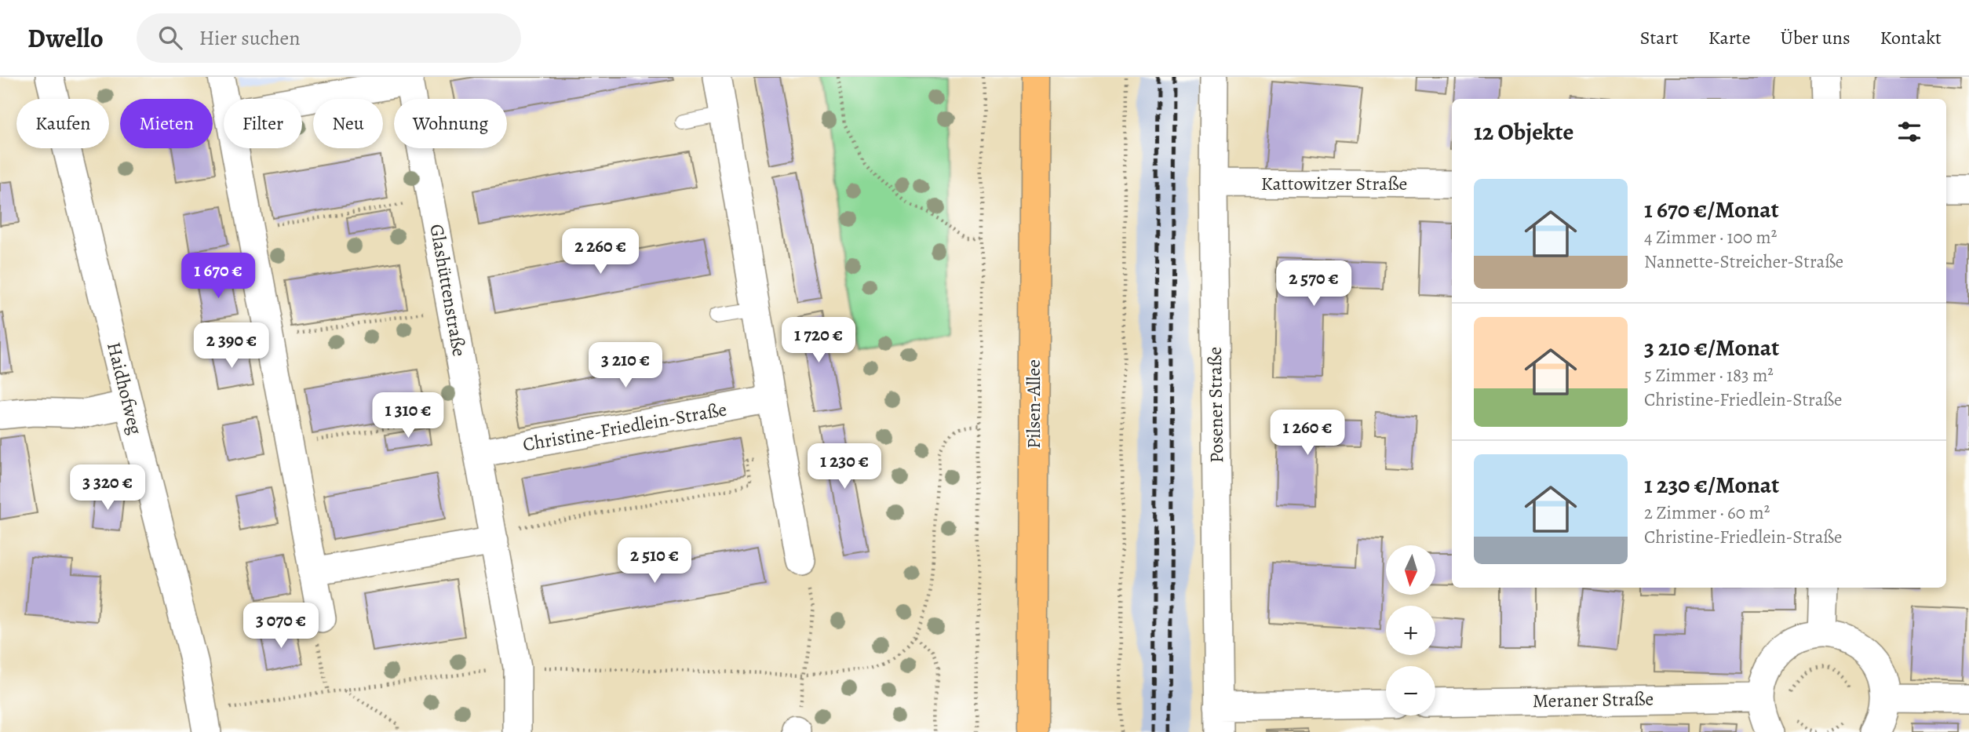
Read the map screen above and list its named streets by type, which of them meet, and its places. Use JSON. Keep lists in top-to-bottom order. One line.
{"streets":{"main road":["Pilsen-Allee"],"street":["Kattowitzer Straße","Glashüttenstraße","Haidhofweg","Posener Straße","Christine-Friedlein-Straße","Meraner Straße"]},"crossings":[["Kattowitzer Straße","Posener Straße"],["Glashüttenstraße","Christine-Friedlein-Straße"]],"north":"bottom","page":{"header":"Dwello","search":"Hier suchen","nav":["Start","Karte","Über uns","Kontakt"],"chip":["Kaufen","Mieten","Filter","Neu","Wohnung"],"heading":"12 Objekte","list":[{"name":"1 670 €/Monat","note":"4 Zimmer · 100 m² · Nannette-Streicher-Straße"},{"name":"3 210 €/Monat","note":"5 Zimmer · 183 m² · Christine-Friedlein-Straße"},{"name":"1 230 €/Monat","note":"2 Zimmer · 60 m² · Christine-Friedlein-Straße"}],"price":["2 260 €","1 670 €","2 570 €","1 720 €","2 390 €","3 210 €","1 310 €","1 260 €","1 230 €","3 320 €","2 510 €","3 070 €"],"map_buttons":["+","−"]}}
